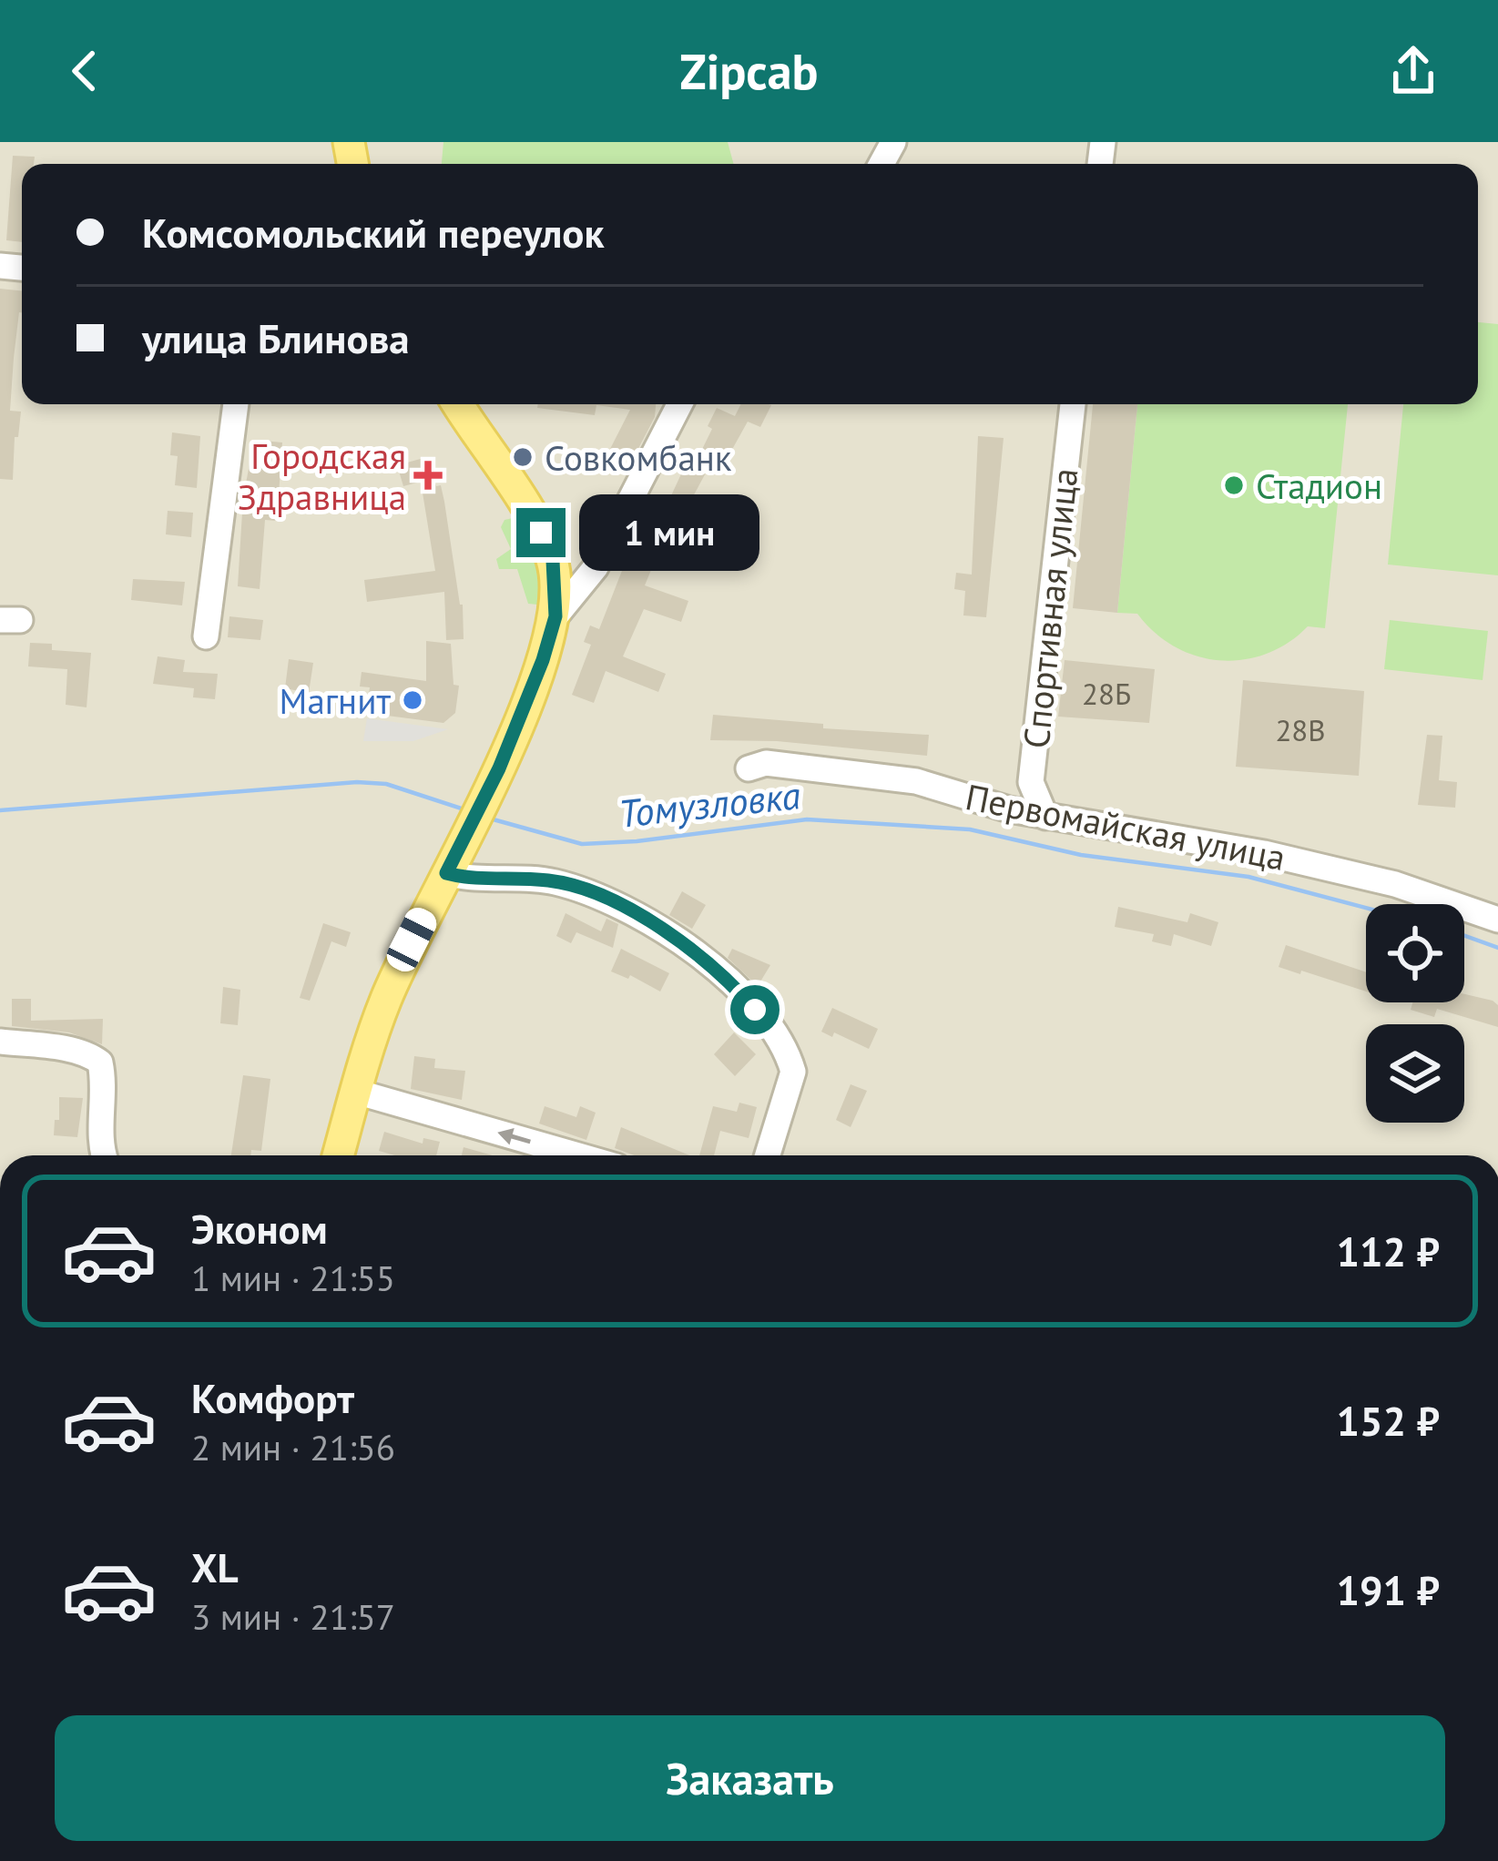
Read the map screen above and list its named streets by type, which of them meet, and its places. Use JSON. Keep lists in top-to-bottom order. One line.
{"streets":{"street":["Спортивная улица","Первомайская улица"]},"crossings":[["Спортивная улица","Первомайская улица"]],"water":["Томузловка"],"places":{"other":["Совкомбанк","Стадион","Магнит"],"health":["Городская Здравница"]},"house_numbers":["28Б","28В"],"page":{"header":"Zipcab","banner":["Комсомольский переулок","улица Блинова"],"bubble":"1 мин","list":[{"name":"Эконом","note":"1 мин · 21:55","value":"112 ₽"},{"name":"Комфорт","note":"2 мин · 21:56","value":"152 ₽"},{"name":"XL","note":"3 мин · 21:57","value":"191 ₽"}],"buttons":"Заказать"}}
